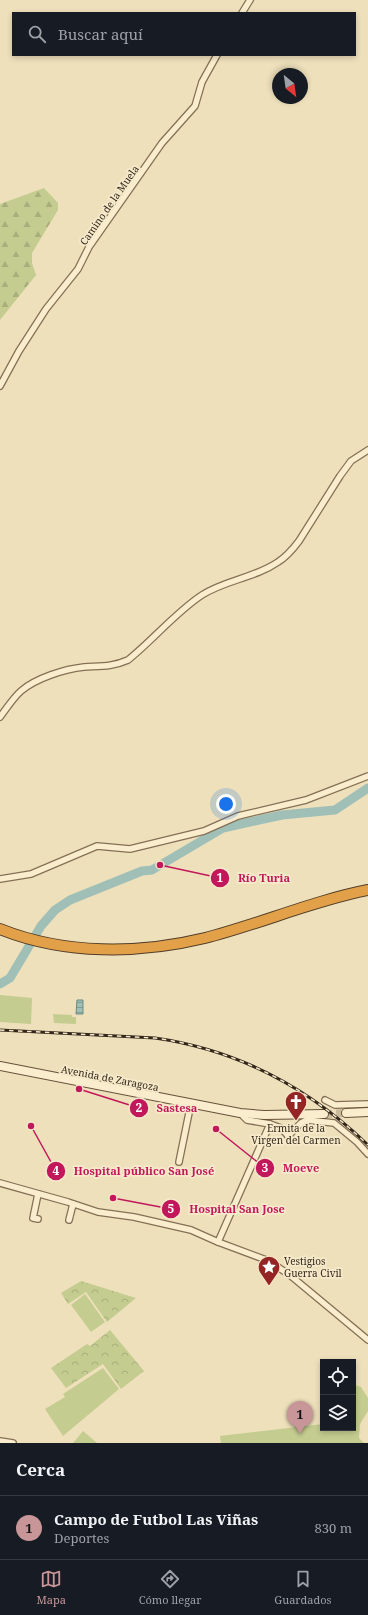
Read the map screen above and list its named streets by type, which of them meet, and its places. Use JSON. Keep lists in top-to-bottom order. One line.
{"streets":{"main road":["Avenida de Zaragoza"],"street":["Camino de la Muela"]},"places":{"other":["Río Turia","Sastesa","Hospital público San José","Moeve","Hospital San Jose"],"church":["Ermita de la Virgen del Carmen"],"place":["Vestigios Guerra Civil"]},"north":"bottom right","page":{"search":"Buscar aquí","pins":"1","heading":"Cerca","list":[{"mark":"1","name":"Campo de Futbol Las Viñas","note":"Deportes","value":"830 m"}],"nav":["Mapa","Cómo llegar","Guardados"]}}
